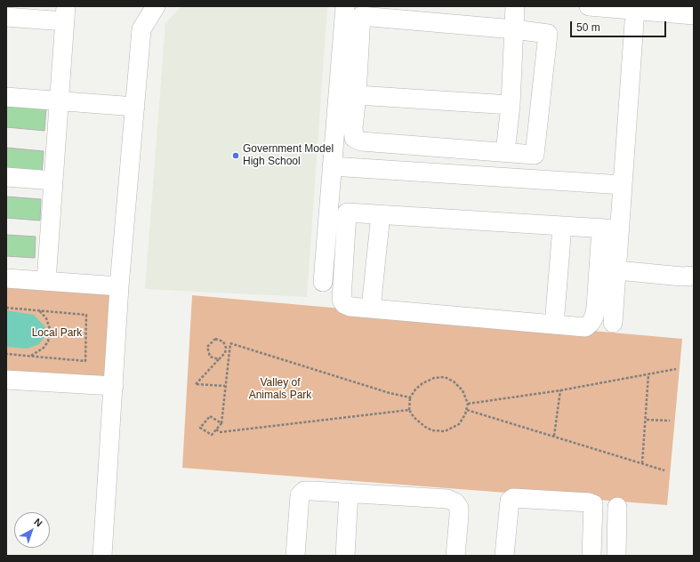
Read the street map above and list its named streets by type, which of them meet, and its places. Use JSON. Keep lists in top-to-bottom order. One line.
{"parks":["Local Park","Valley of Animals Park"],"places":["Government Model High School"],"scale_bar":"50 m","north":"top right"}
